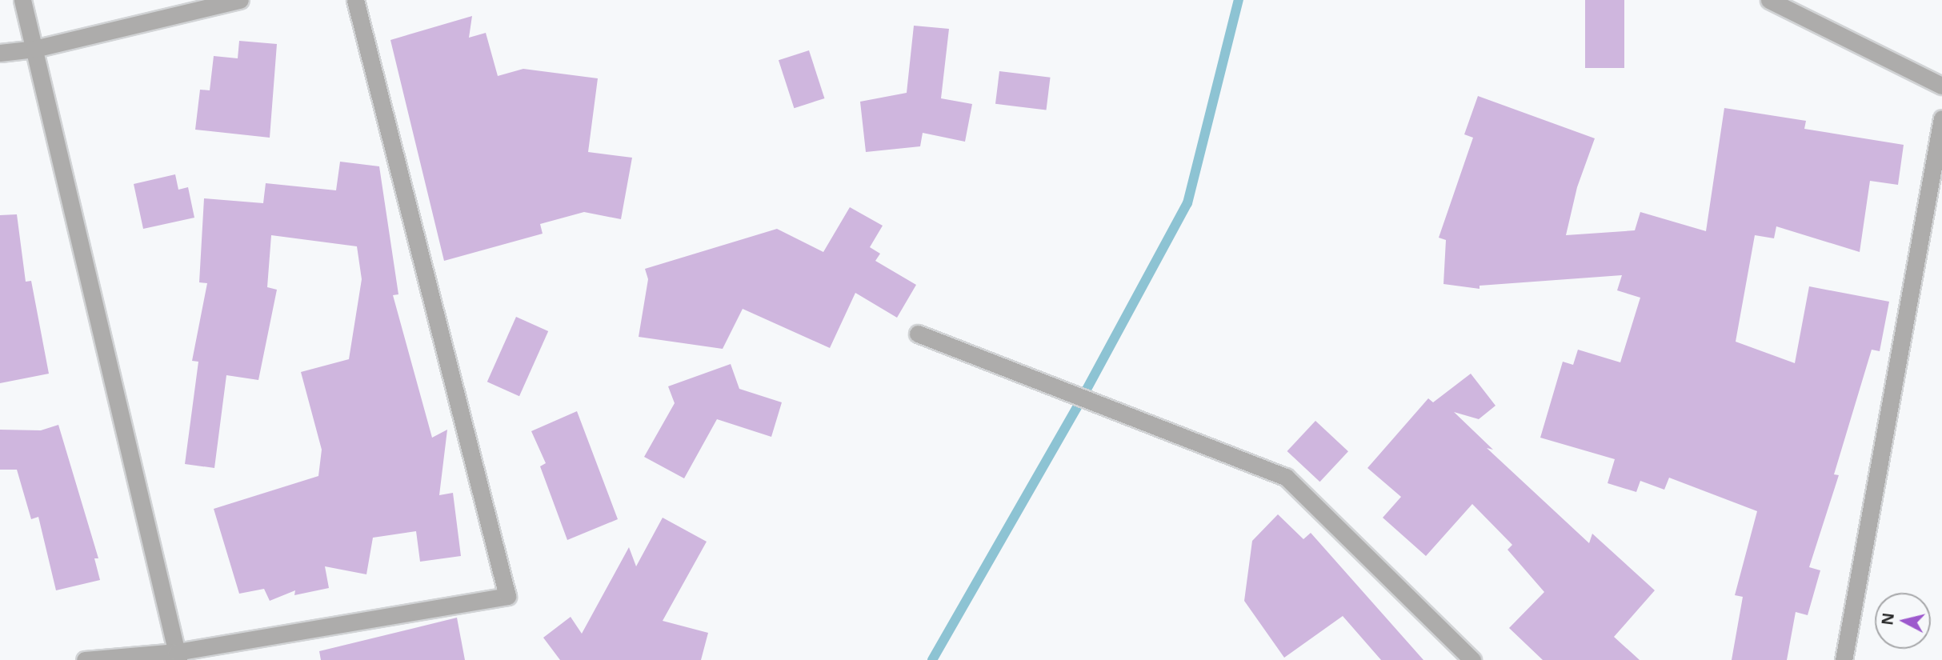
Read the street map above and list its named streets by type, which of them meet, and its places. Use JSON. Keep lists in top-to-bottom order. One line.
{"north":"left"}
